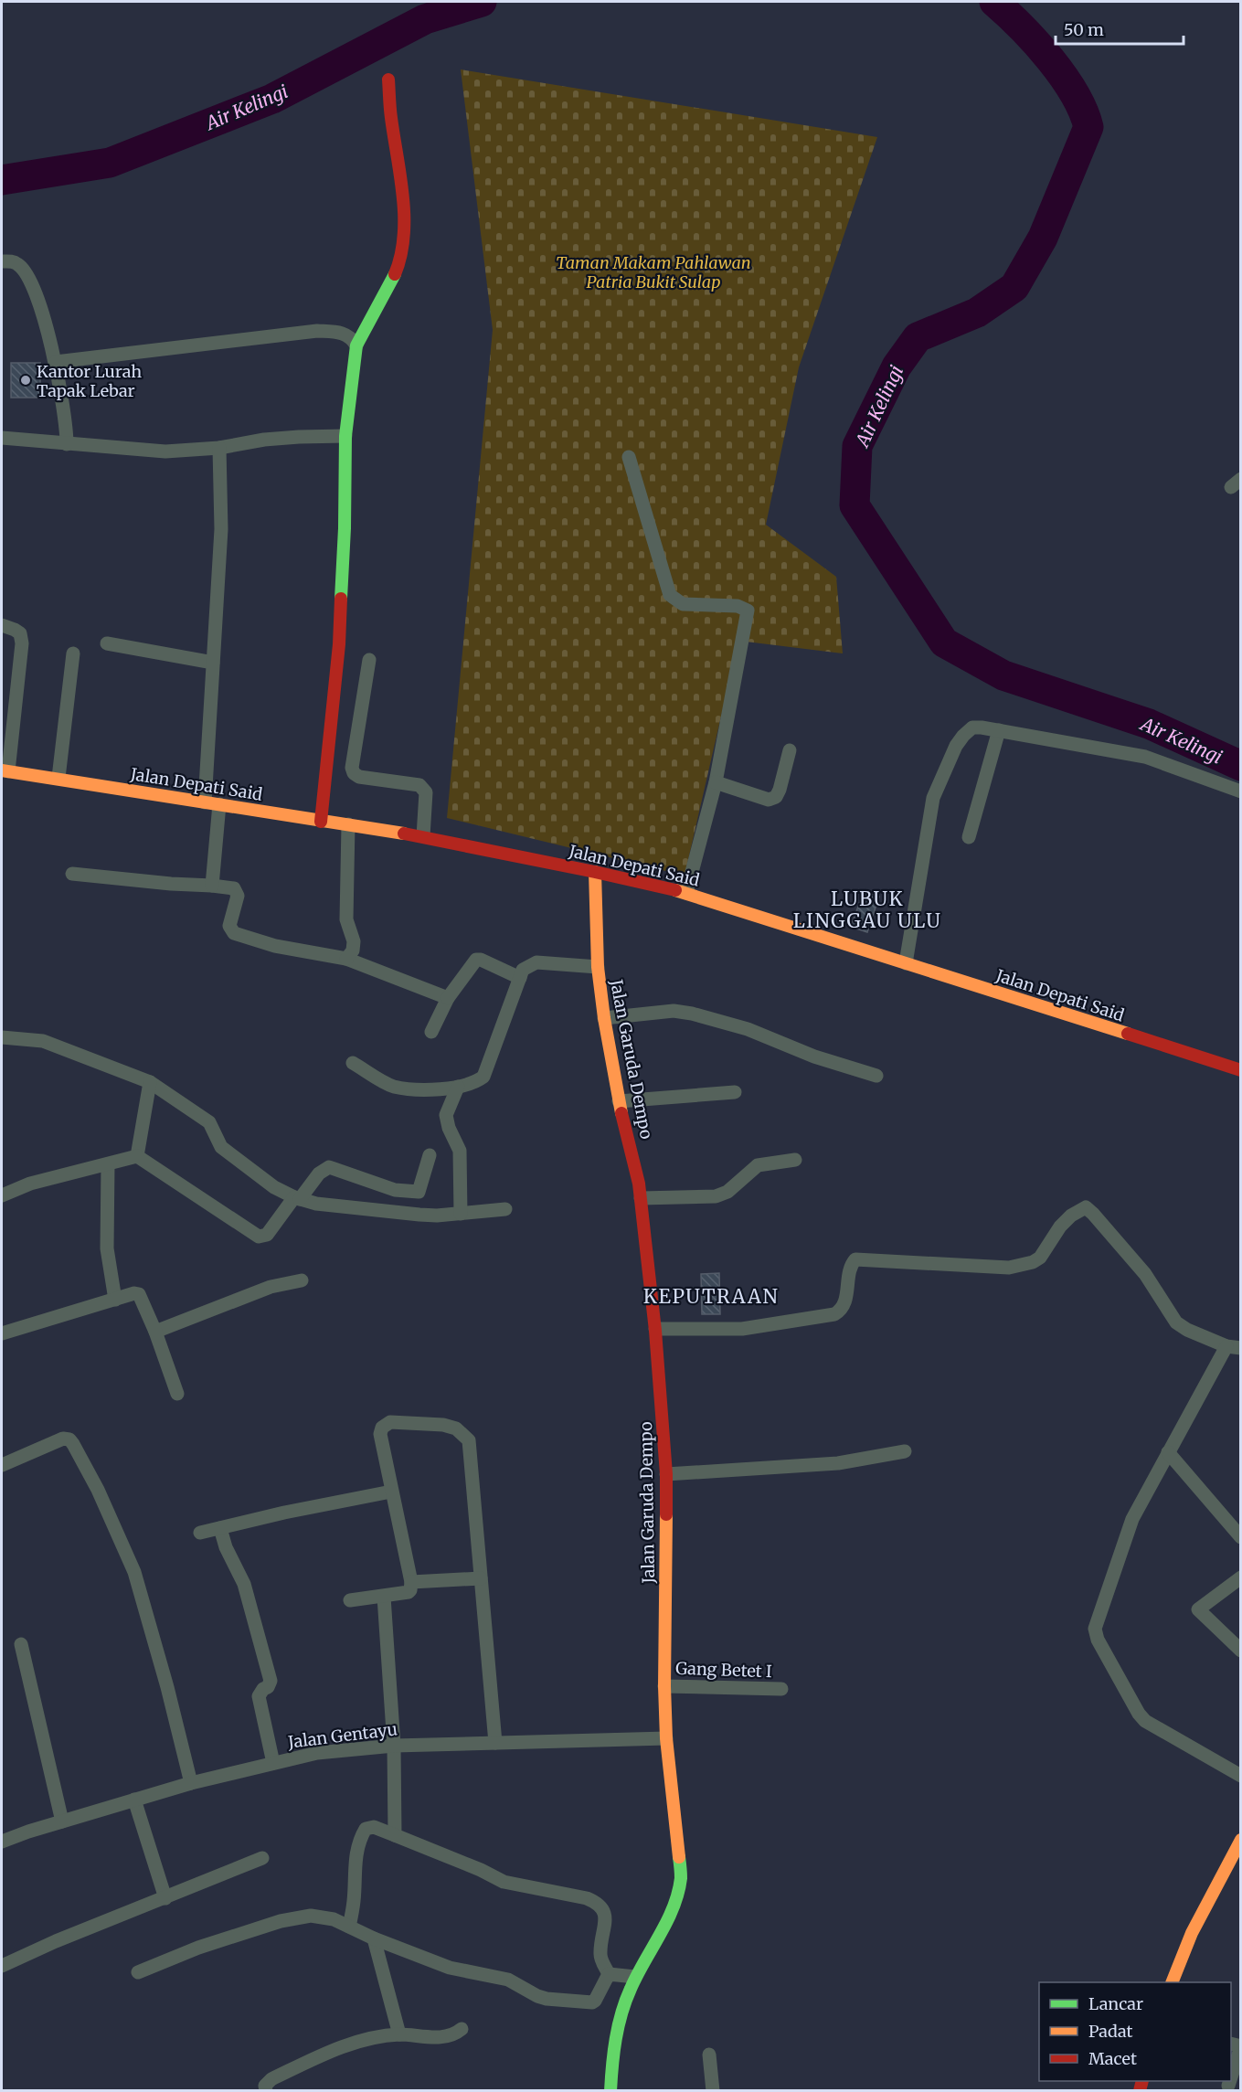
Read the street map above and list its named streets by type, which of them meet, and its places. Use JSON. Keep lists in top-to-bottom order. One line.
{"streets":{"street":["Jalan Depati Said","Jalan Garuda Dempo","Gang Betet I","Jalan Gentayu"]},"crossings":[["Jalan Depati Said","Jalan Garuda Dempo"],["Jalan Garuda Dempo","Gang Betet I"],["Jalan Garuda Dempo","Jalan Gentayu"]],"districts":["LUBUK LINGGAU ULU","KEPUTRAAN"],"water":["Air Kelingi"],"parks":["Taman Makam Pahlawan Patria Bukit Sulap"],"places":["Kantor Lurah Tapak Lebar"],"legend":["Lancar","Padat","Macet"],"scale_bar":"50 m"}
